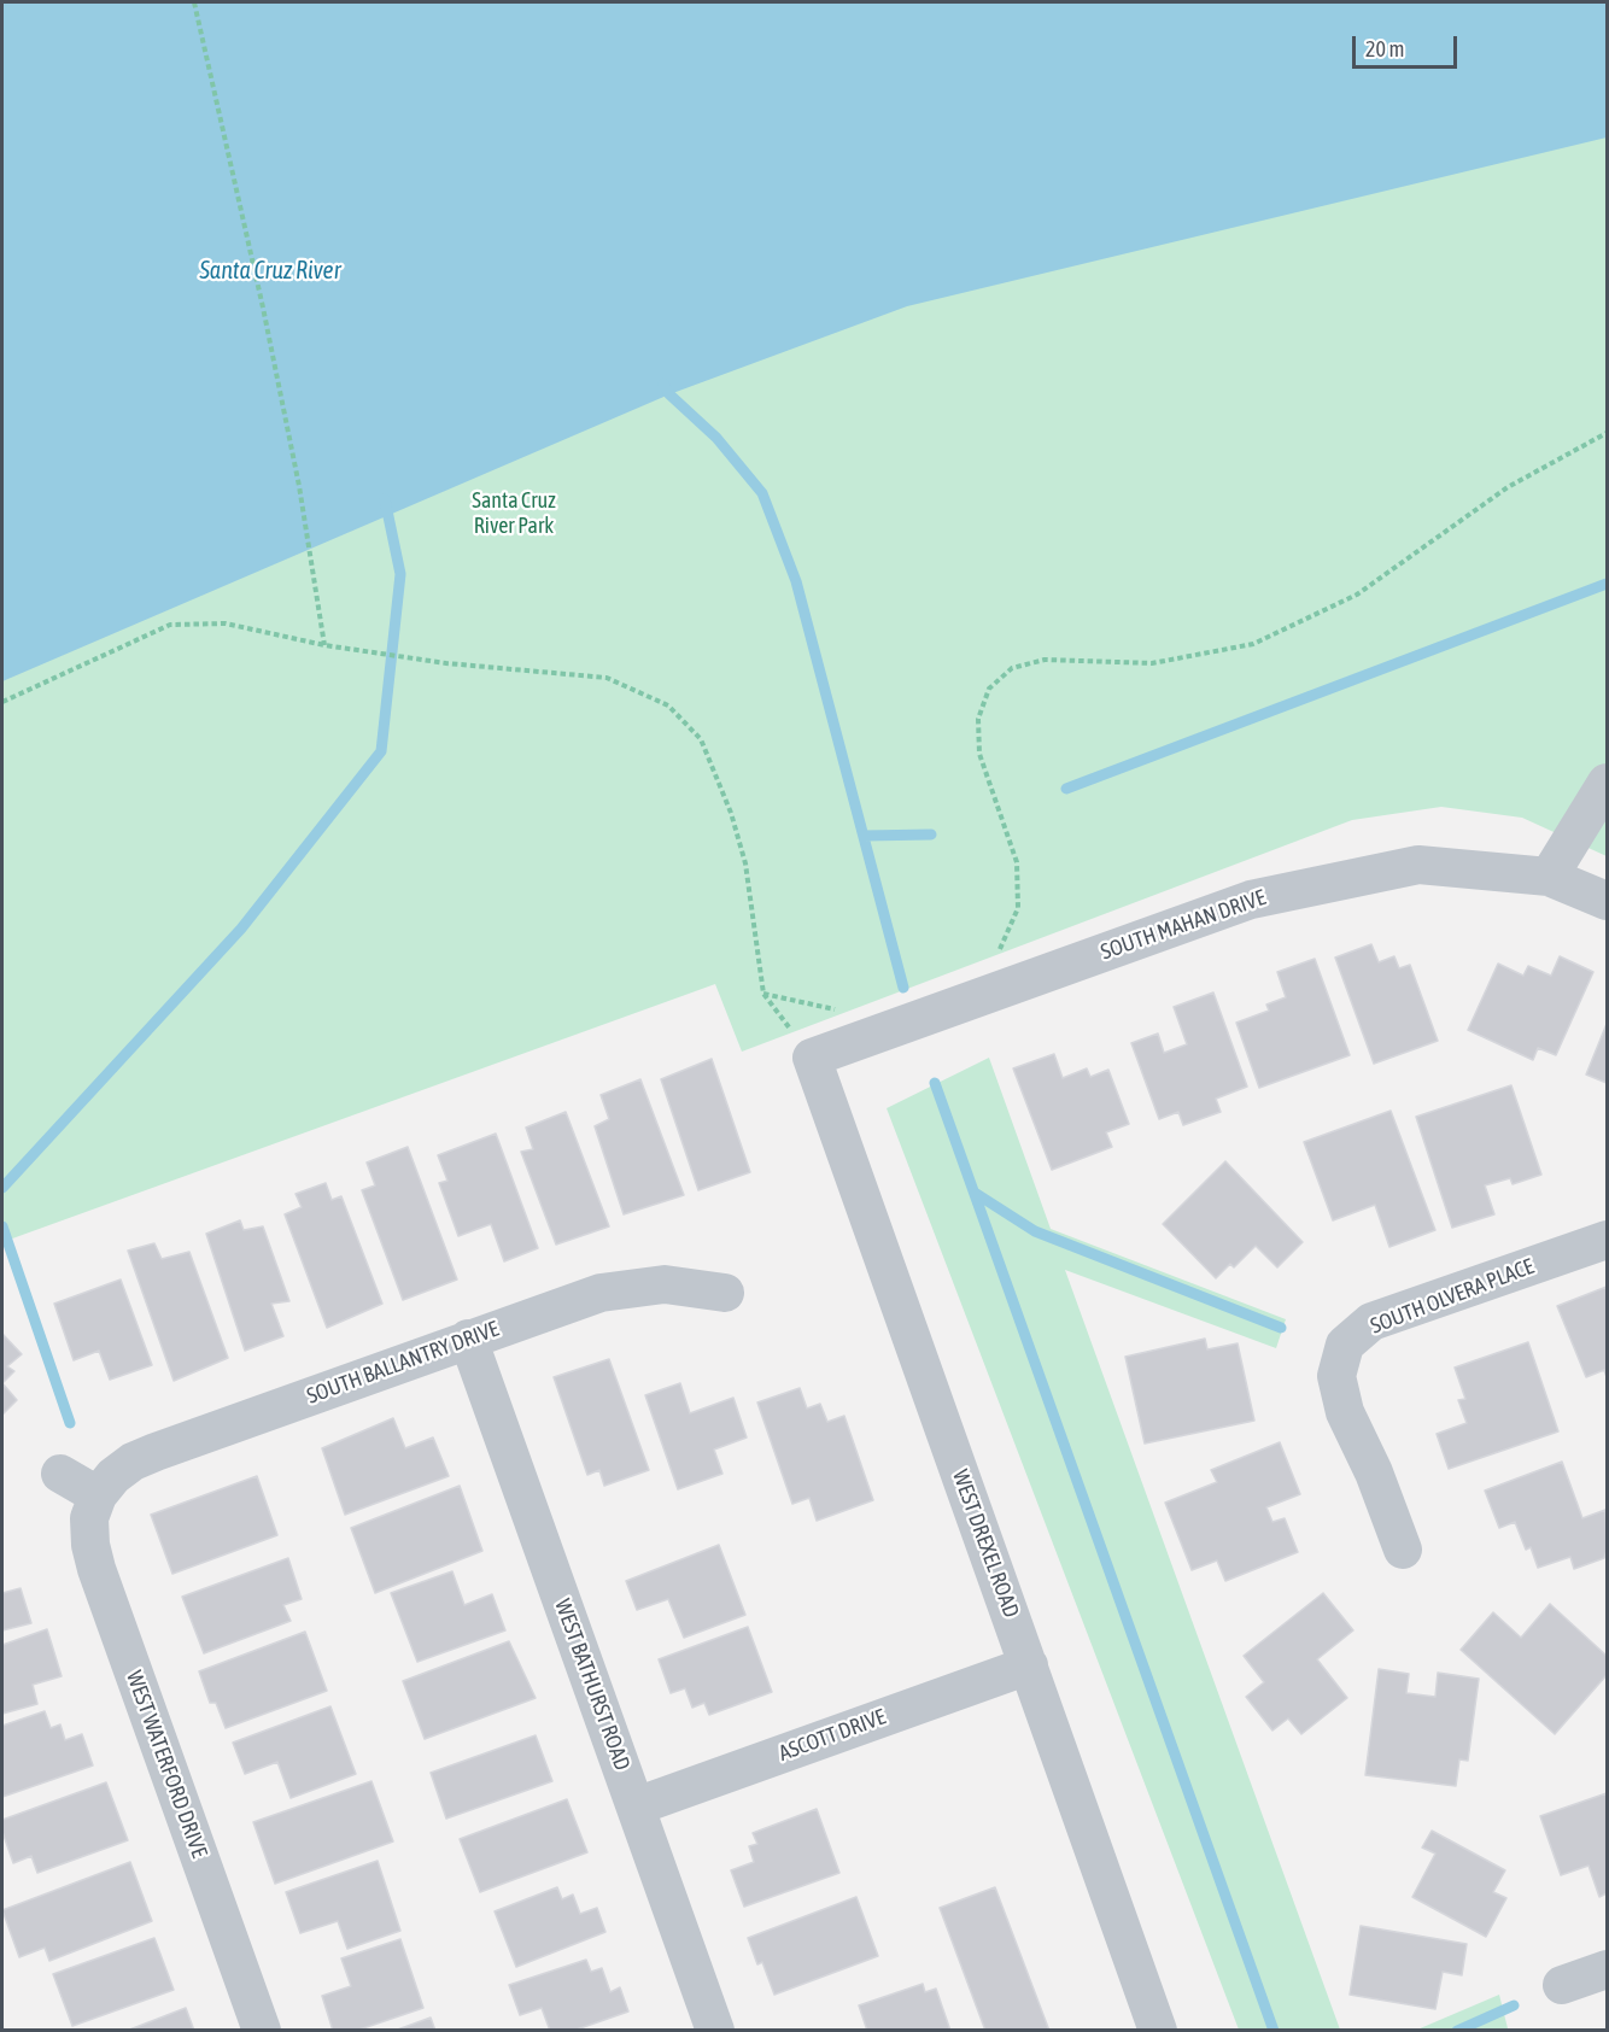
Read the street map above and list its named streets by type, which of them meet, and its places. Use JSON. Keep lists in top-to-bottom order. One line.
{"streets":{"street":["SOUTH MAHAN DRIVE","SOUTH OLVERA PLACE","SOUTH BALLANTRY DRIVE","WEST DREXEL ROAD","WEST BATHURST ROAD","ASCOTT DRIVE","WEST WATERFORD DRIVE"]},"crossings":[["SOUTH MAHAN DRIVE","WEST DREXEL ROAD"],["SOUTH BALLANTRY DRIVE","WEST BATHURST ROAD"],["SOUTH BALLANTRY DRIVE","WEST WATERFORD DRIVE"],["WEST DREXEL ROAD","ASCOTT DRIVE"],["WEST BATHURST ROAD","ASCOTT DRIVE"]],"water":["Santa Cruz River"],"parks":["Santa Cruz River Park"],"scale_bar":"20 m"}
